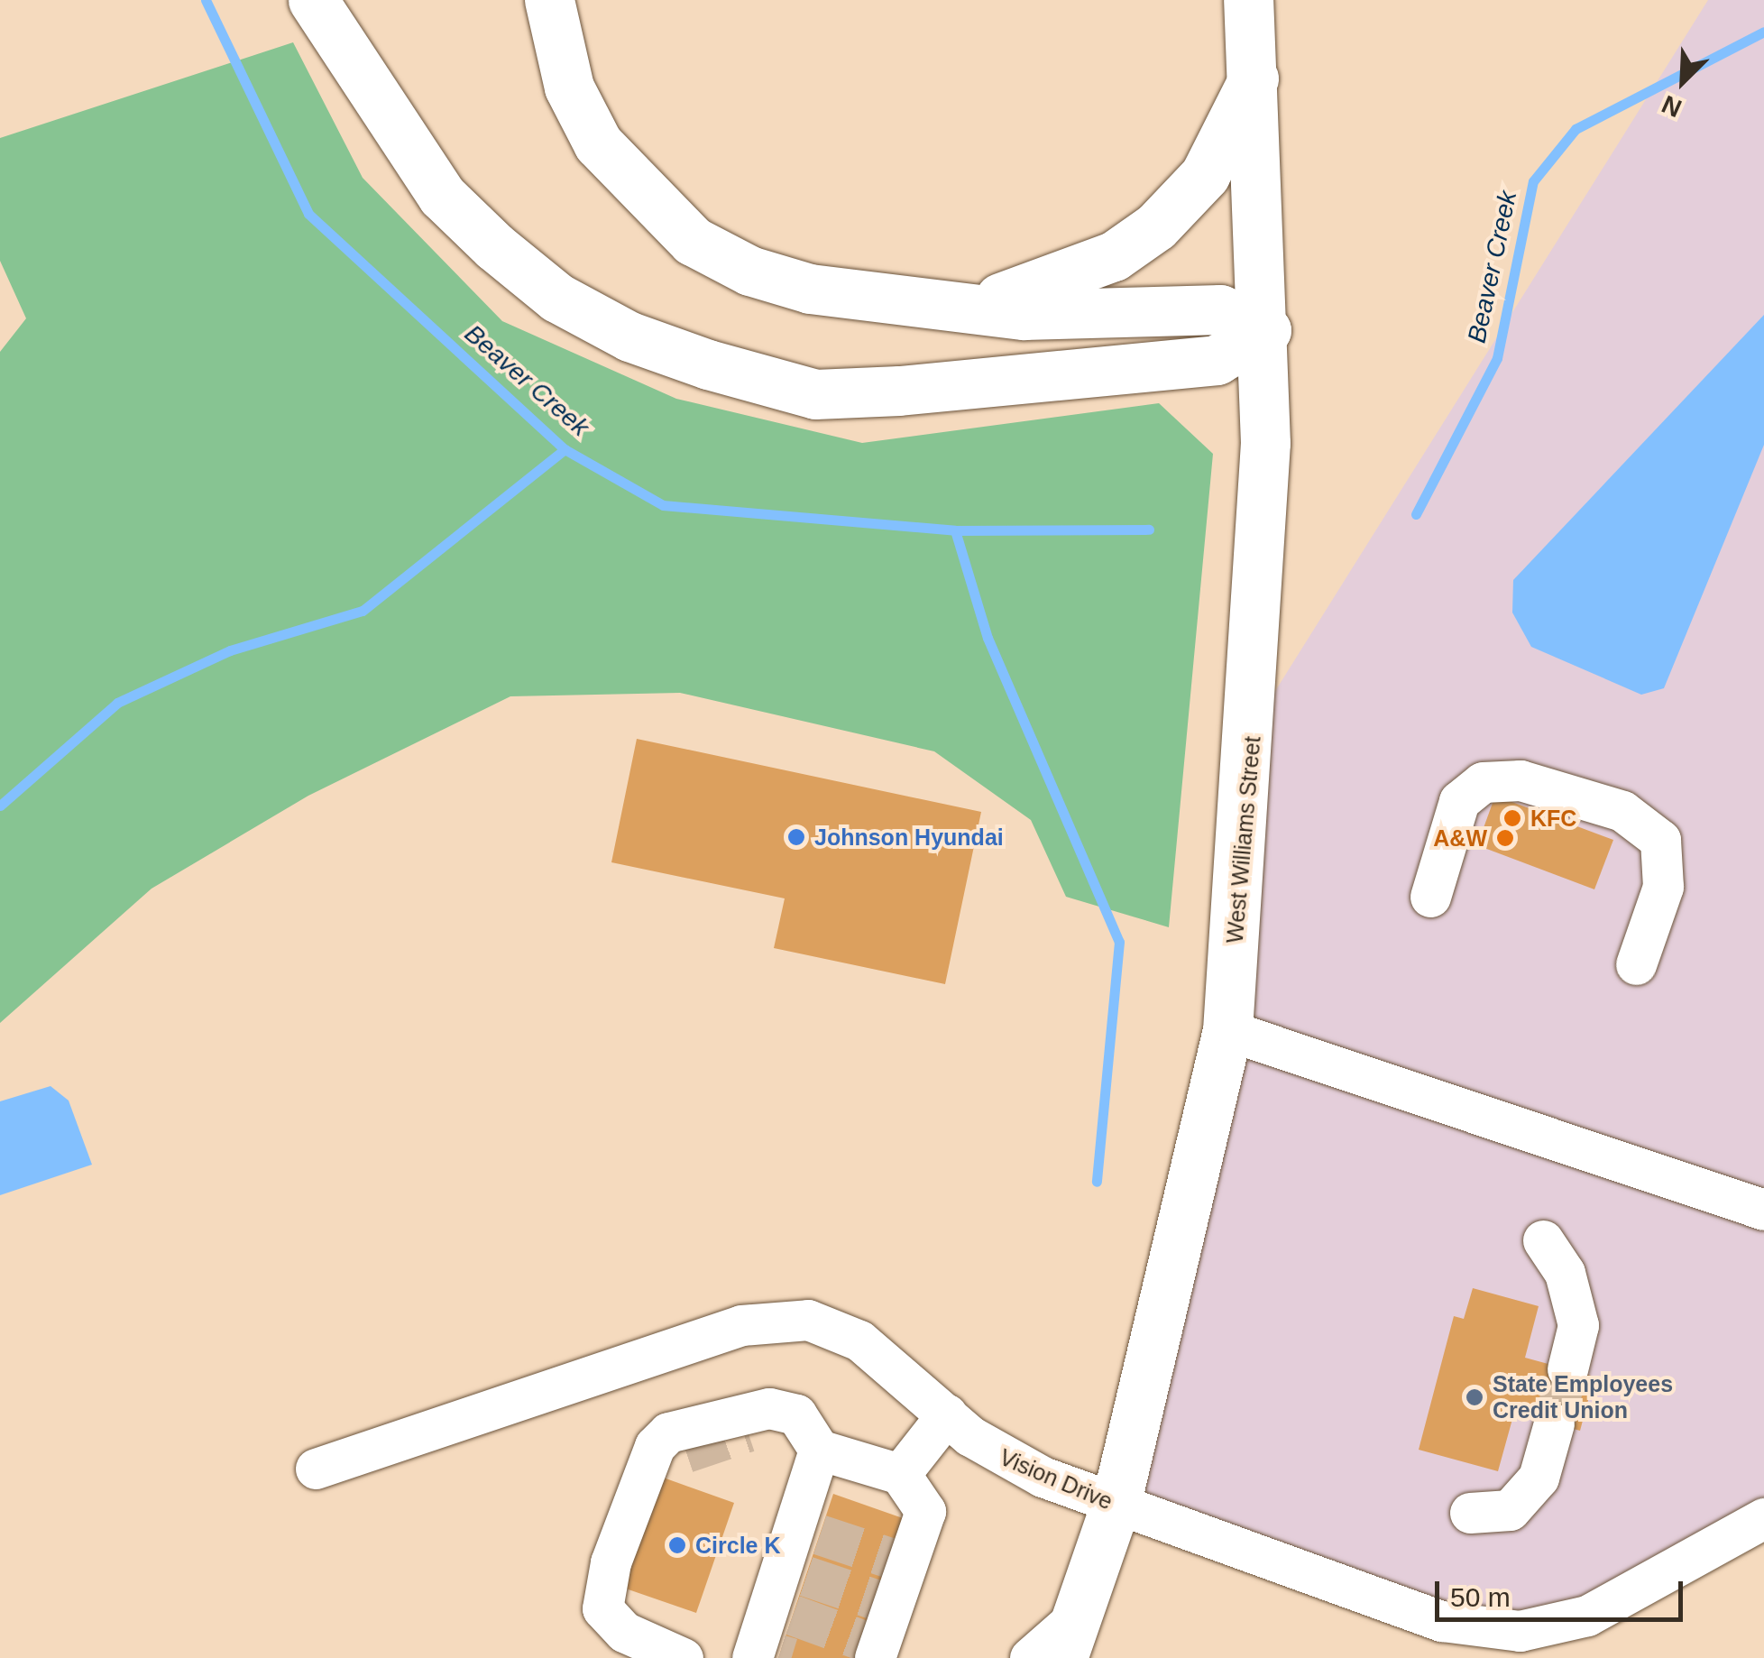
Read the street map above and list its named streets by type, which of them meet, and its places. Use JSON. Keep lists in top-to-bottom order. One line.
{"streets":{"main road":["West Williams Street"],"street":["Vision Drive"]},"crossings":[["West Williams Street","Vision Drive"]],"water":["Beaver Creek"],"places":["KFC","Johnson Hyundai","A&W","State Employees Credit Union","Circle K"],"scale_bar":"50 m","north":"bottom left"}
